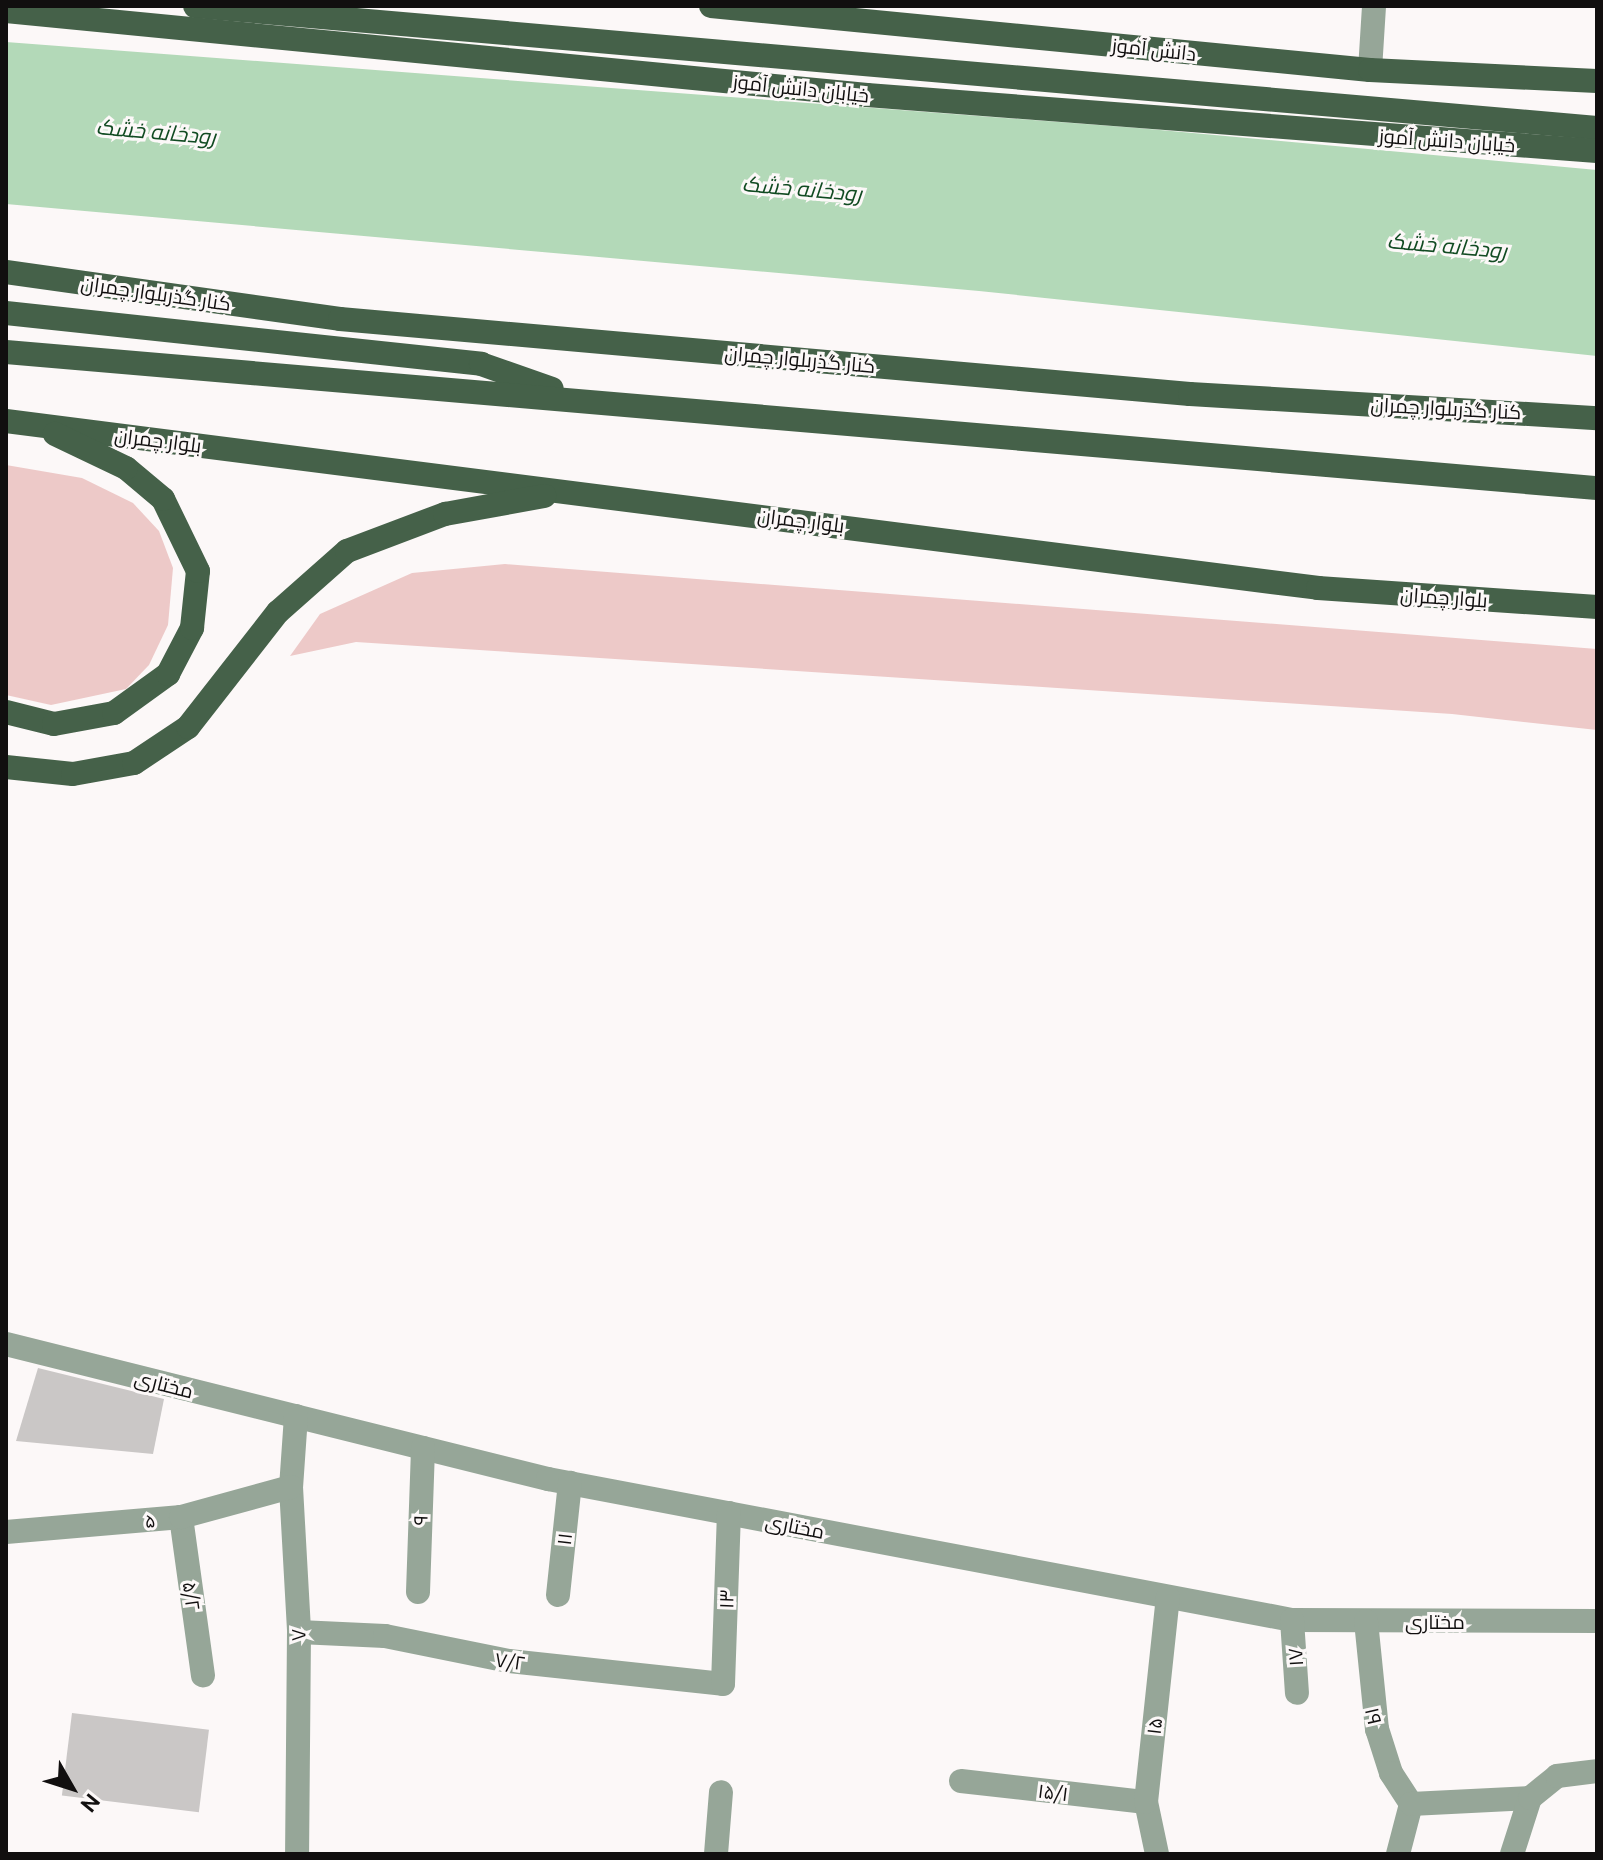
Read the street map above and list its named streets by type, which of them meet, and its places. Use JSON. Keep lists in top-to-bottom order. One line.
{"streets":{"main road":["دانش آموز","خیابان دانش آموز","کنار گذربلوار چمران","بلوار چمران"],"street":["مختاری","۵","۹","۱۱","۵/۲","۱۳","۷","۱۷","۷/۲","۱۹","۱۵","۱۵/۱"]},"crossings":[["مختاری","۹"],["مختاری","۱۱"],["مختاری","۱۳"],["مختاری","۷"],["مختاری","۱۷"],["مختاری","۱۹"],["مختاری","۱۵"],["۵","۵/۲"],["۵","۷"],["۱۳","۷/۲"],["۷","۷/۲"],["۱۵","۱۵/۱"]],"water":["رودخانه خشک"],"north":"bottom right"}
